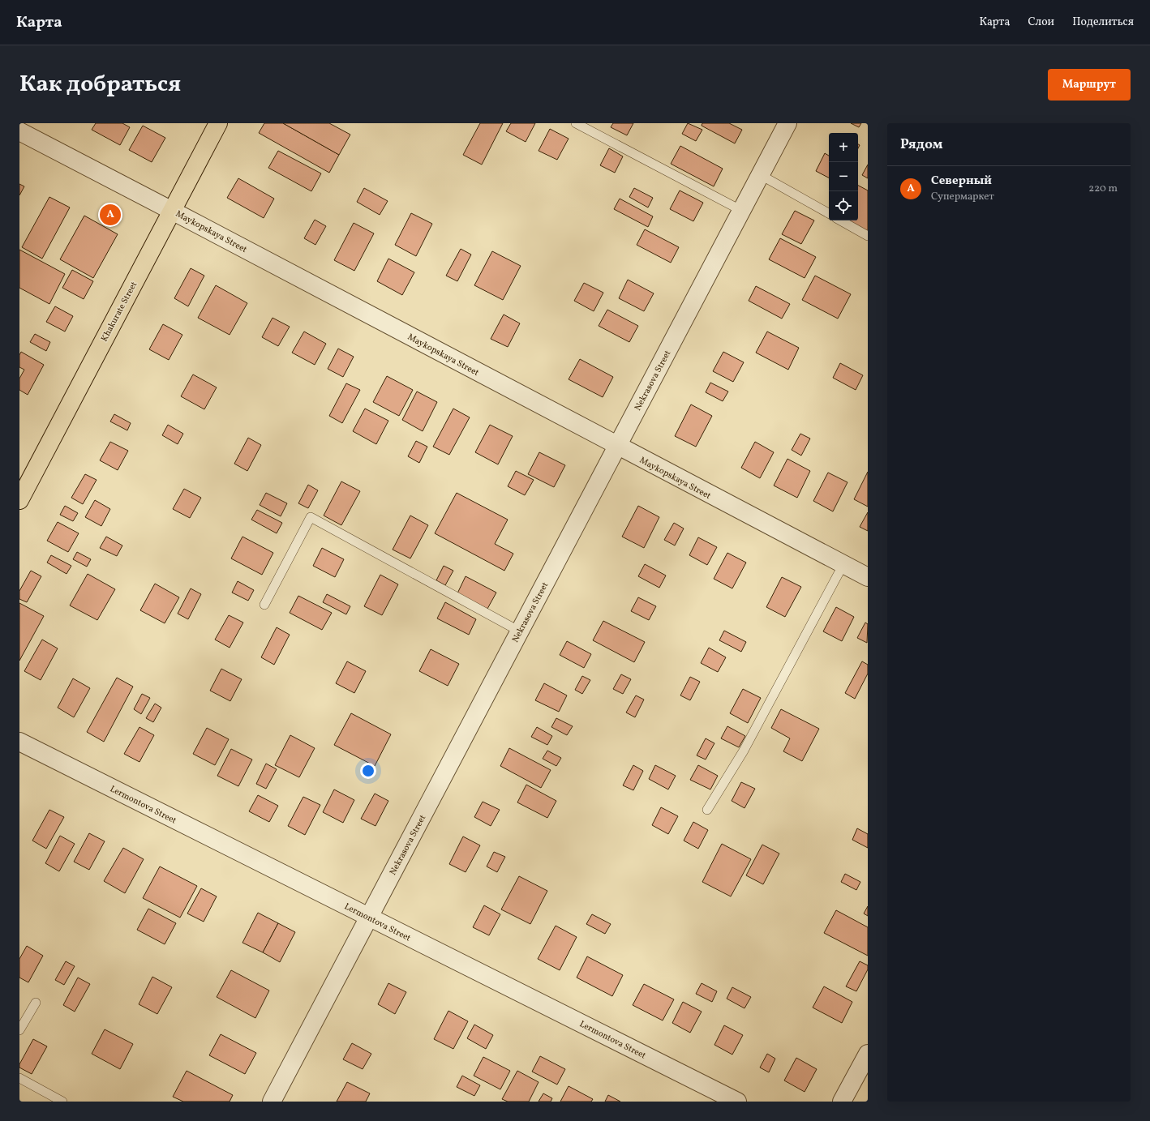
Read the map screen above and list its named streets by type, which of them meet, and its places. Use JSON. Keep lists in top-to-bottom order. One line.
{"streets":{"main road":["Khakurate Street"],"street":["Maykopskaya Street","Nekrasova Street","Lermontova Street"]},"crossings":[["Maykopskaya Street","Khakurate Street"],["Maykopskaya Street","Nekrasova Street"],["Nekrasova Street","Lermontova Street"]],"page":{"header":"Карта","nav":["Карта","Слои","Поделиться"],"title":"Как добраться","buttons":"Маршрут","heading":"Рядом","map_buttons":["+","−"],"list":[{"mark":"A","name":"Северный","note":"Супермаркет","value":"220 m"}],"pins":"A"}}
